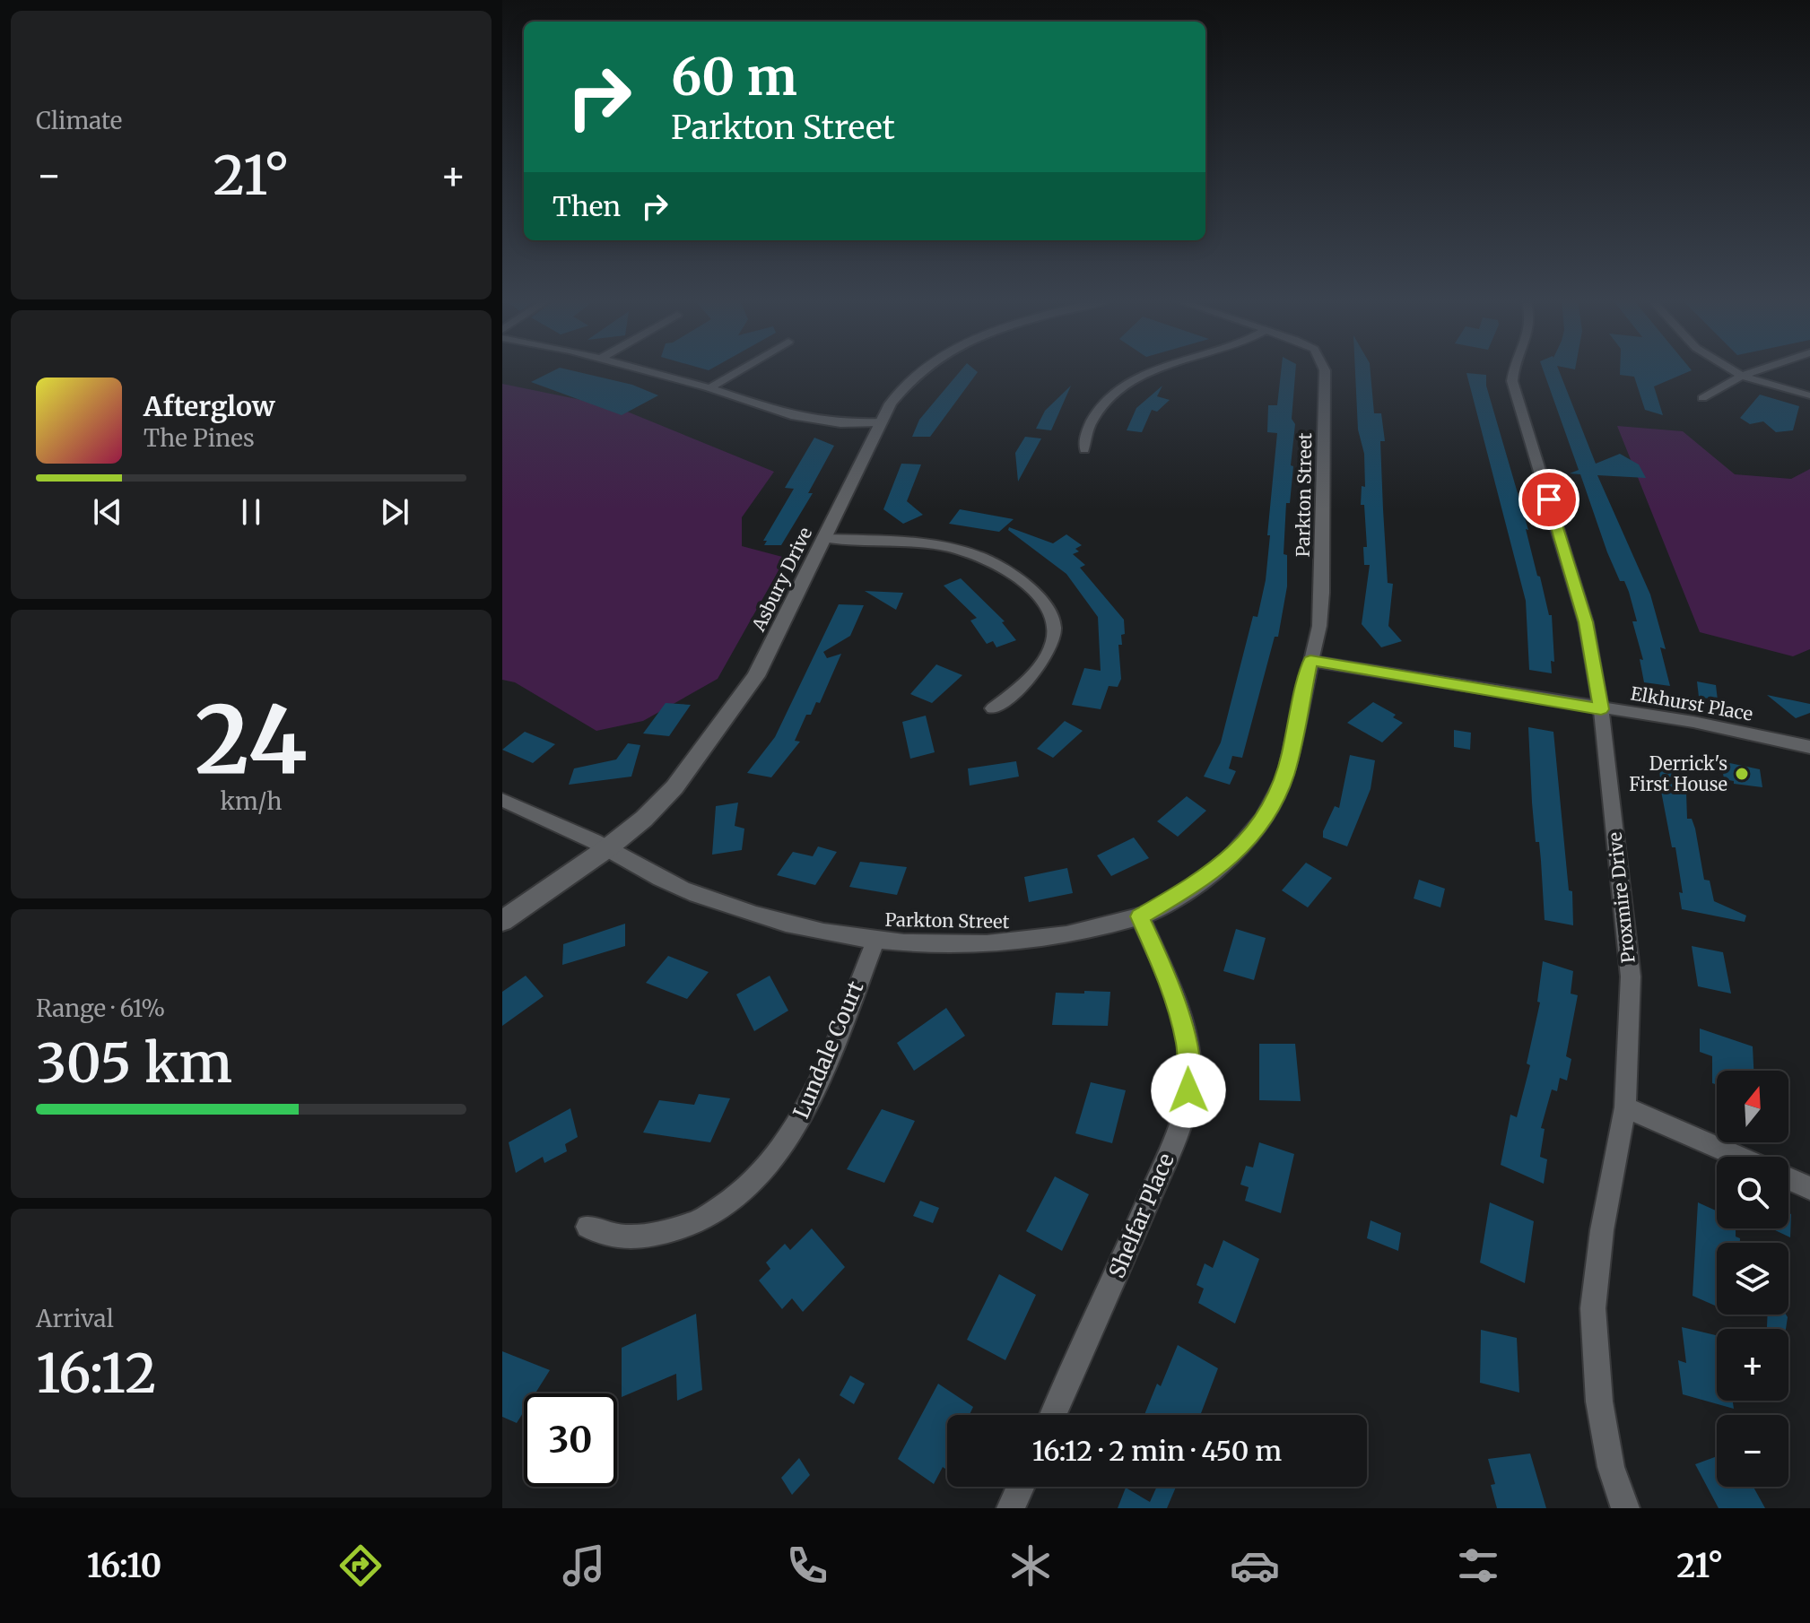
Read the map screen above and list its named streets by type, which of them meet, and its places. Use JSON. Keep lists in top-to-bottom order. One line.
{"streets":{"street":["Parkton Street","Asbury Drive","Elkhurst Place","Proxmire Drive","Lundale Court","Shelfar Place"]},"crossings":[["Parkton Street","Asbury Drive"],["Parkton Street","Elkhurst Place"],["Parkton Street","Lundale Court"],["Parkton Street","Shelfar Place"],["Elkhurst Place","Proxmire Drive"]],"places":["Derrick's First House"],"north":"top","page":{"tile":["Climate",["24","km/h"],["Range · 61%","305 km"],["Arrival","16:12"]],"turn":["60 m","Parkton Street"],"heat":["−","21°","+"],"then":"Then","song":["Afterglow","The Pines"],"map_buttons":["+","−"],"limit":"30","trip":"16:12 · 2 min · 450 m","tabs":["16:10","21°"]}}
